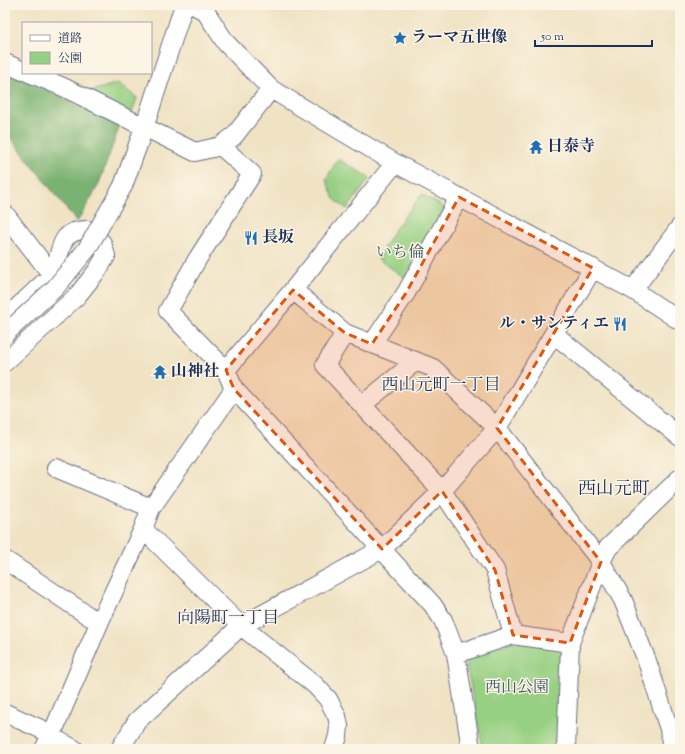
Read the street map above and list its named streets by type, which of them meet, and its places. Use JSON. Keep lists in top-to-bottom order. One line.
{"districts":["西山元町一丁目","西山元町","向陽町一丁目"],"parks":["いち倫","西山公園"],"places":{"place":["ラーマ五世像"],"temple":["日泰寺","山神社"],"restaurant":["長坂","ル・サンティエ"]},"legend":["道路","公園"],"scale_bar":"50 m"}
